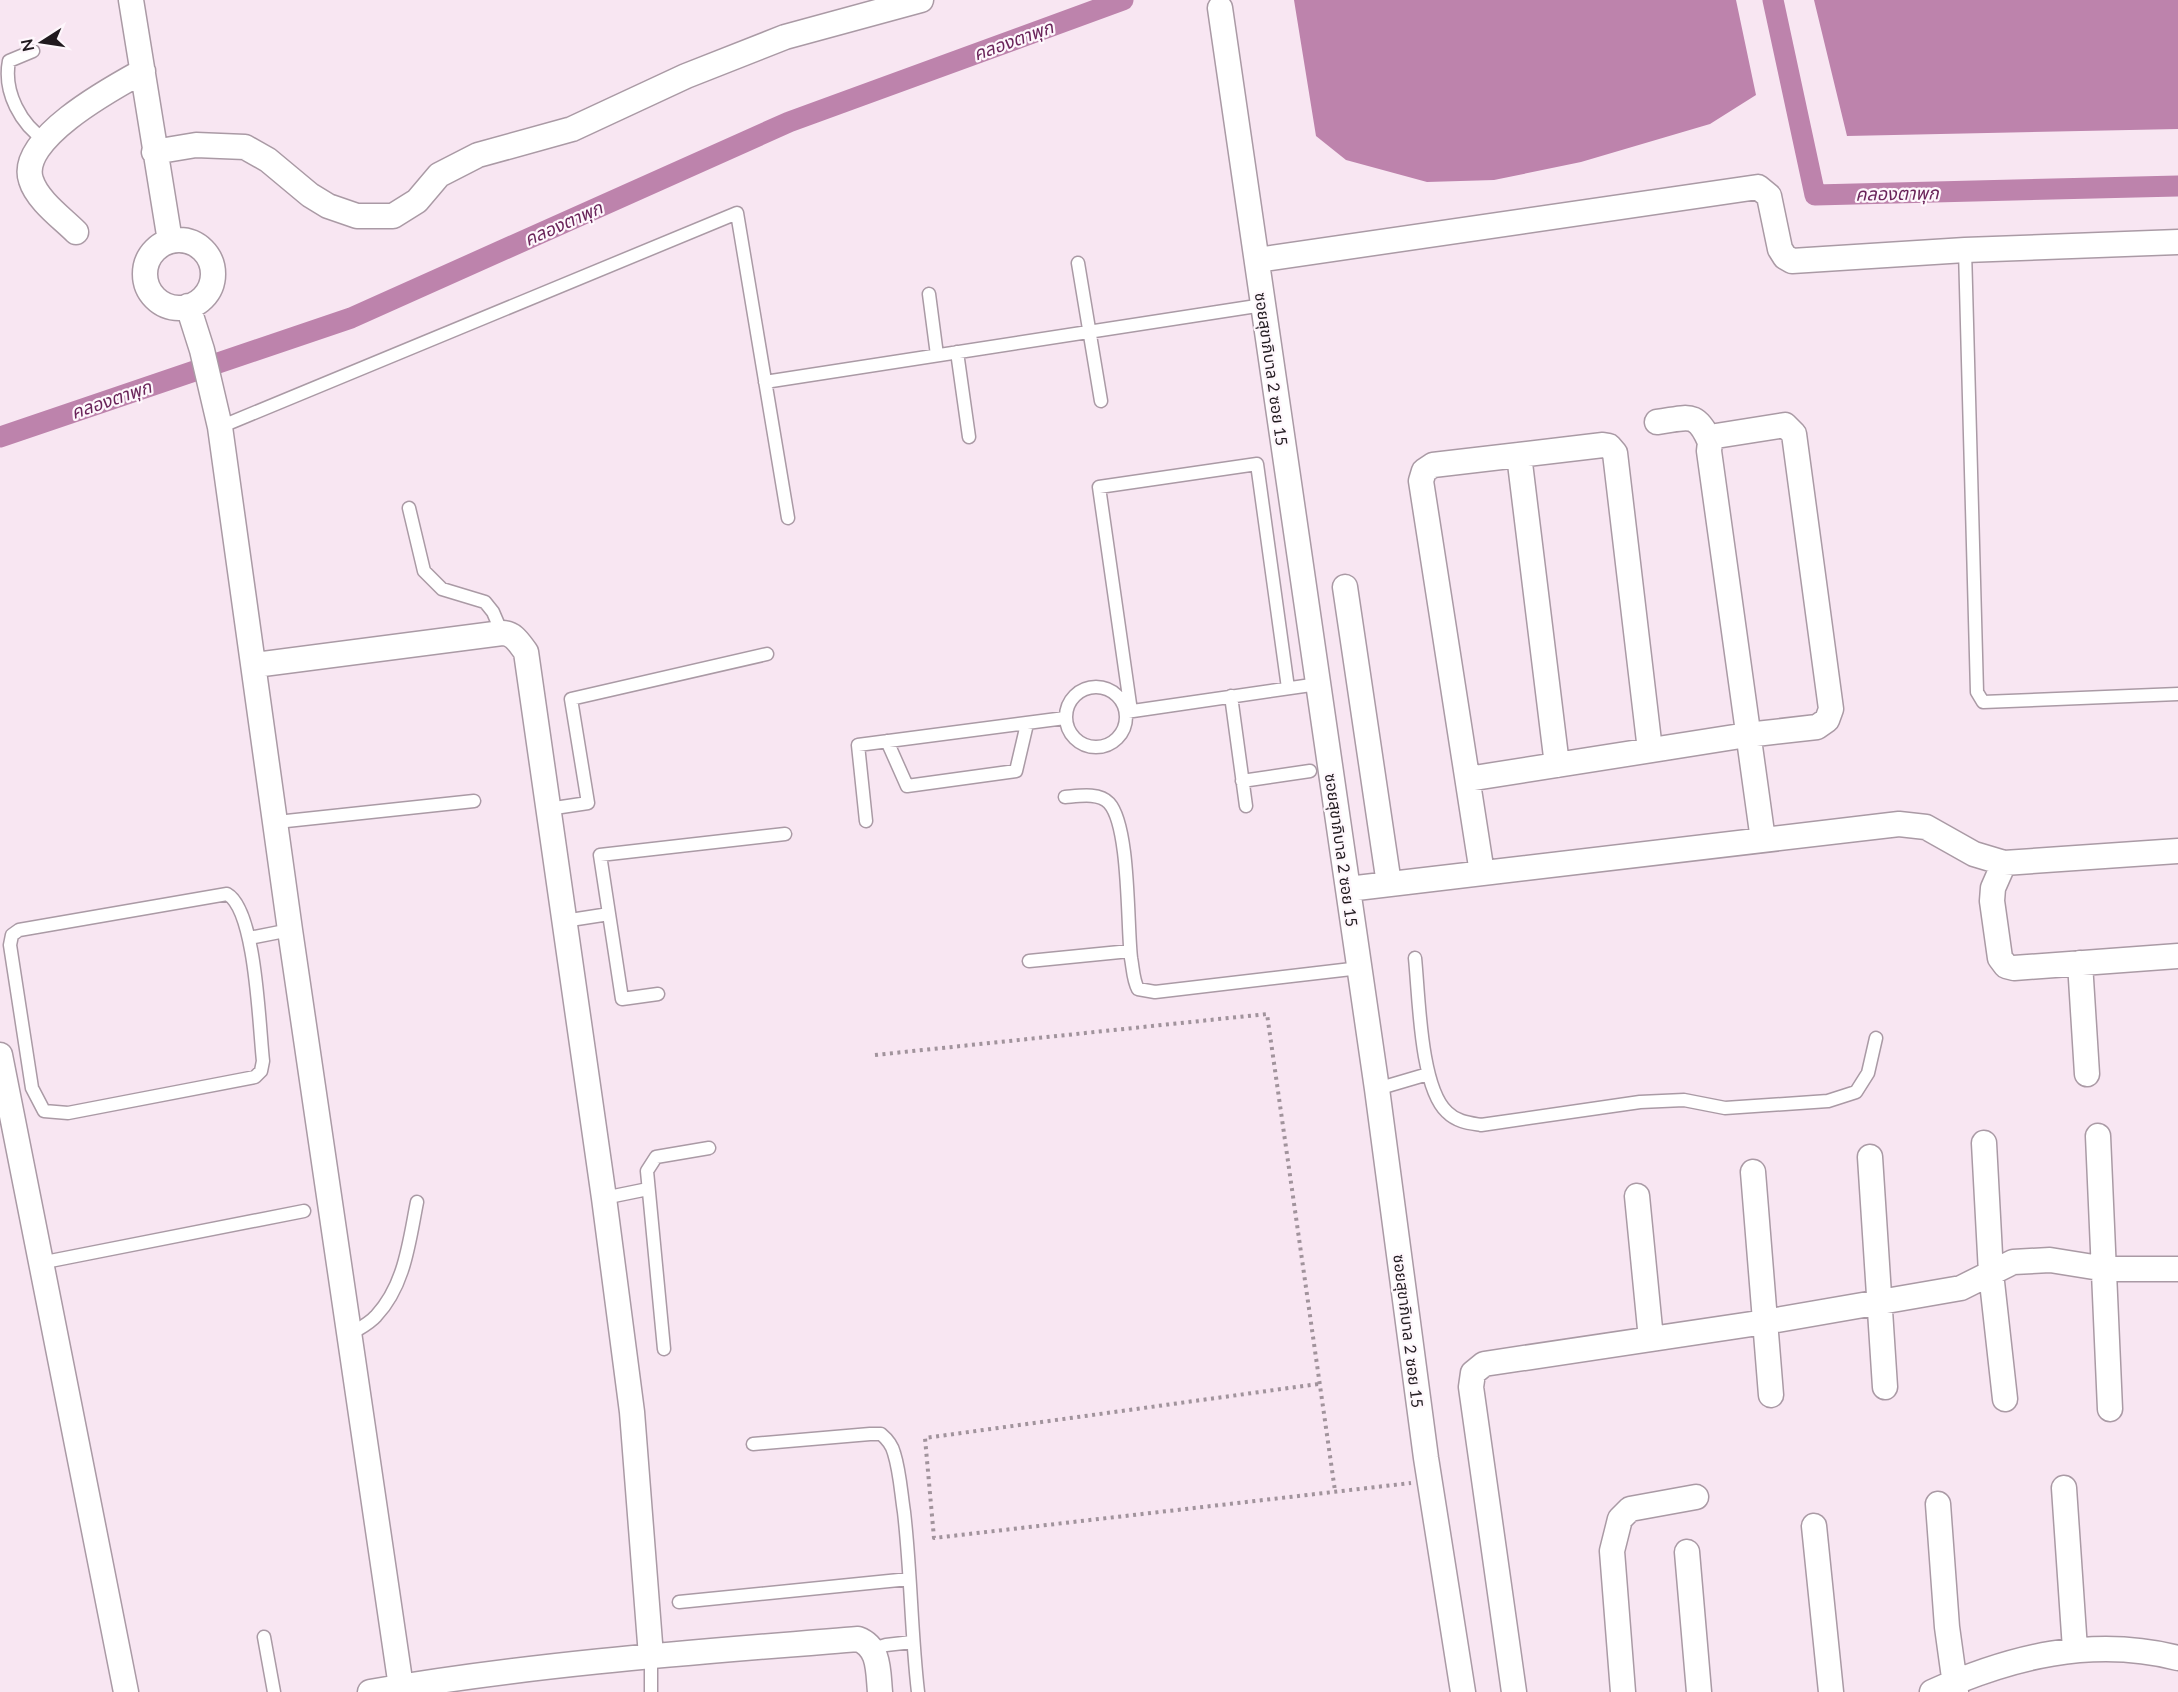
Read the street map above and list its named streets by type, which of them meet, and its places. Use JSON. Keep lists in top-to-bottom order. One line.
{"streets":{"street":["ซอยสุขาภิบาล 2 ซอย 15"]},"water":["คลองตาพุก"],"north":"left"}
